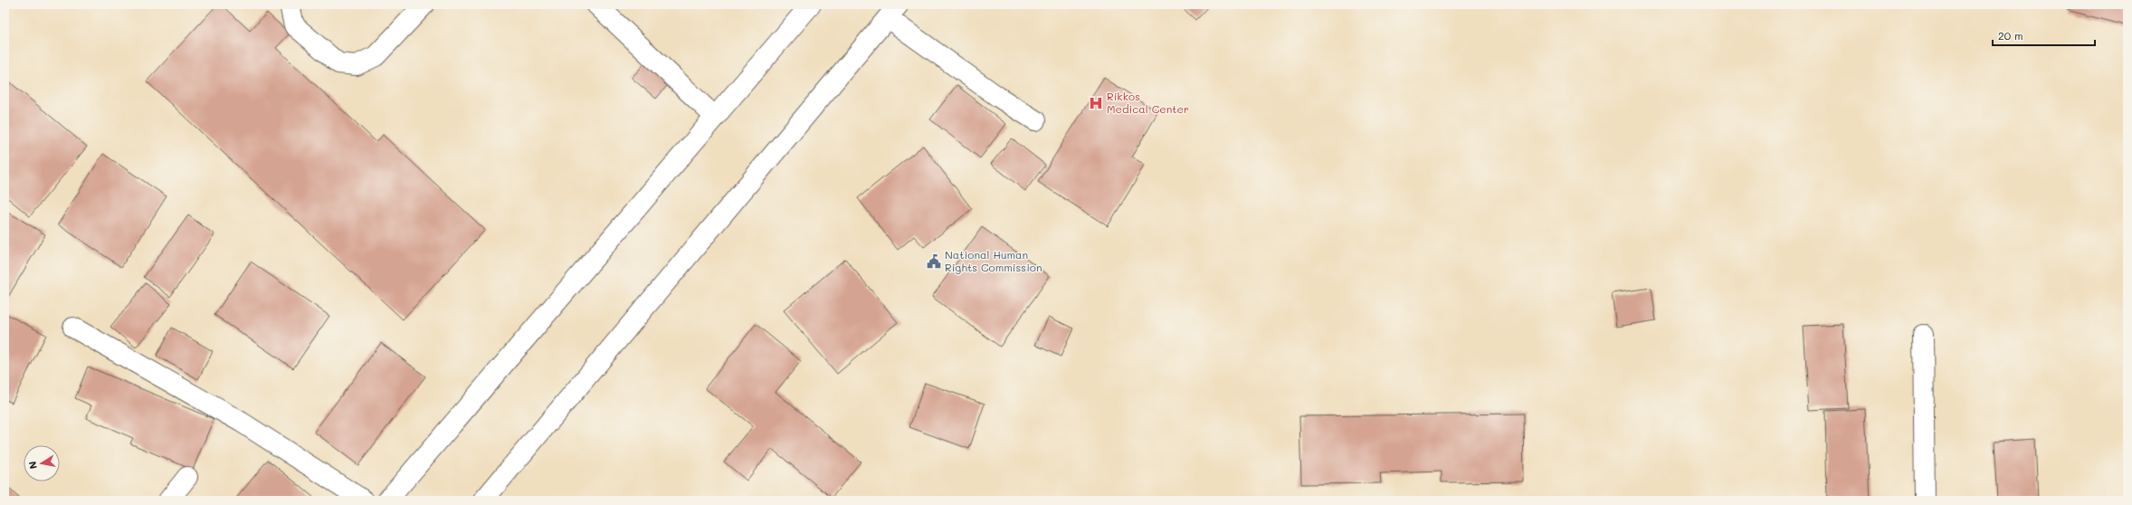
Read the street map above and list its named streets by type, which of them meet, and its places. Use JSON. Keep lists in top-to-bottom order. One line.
{"places":{"hospital":["Rikkos Medical Center"],"public building":["National Human Rights Commission"]},"scale_bar":"20 m","north":"left"}
